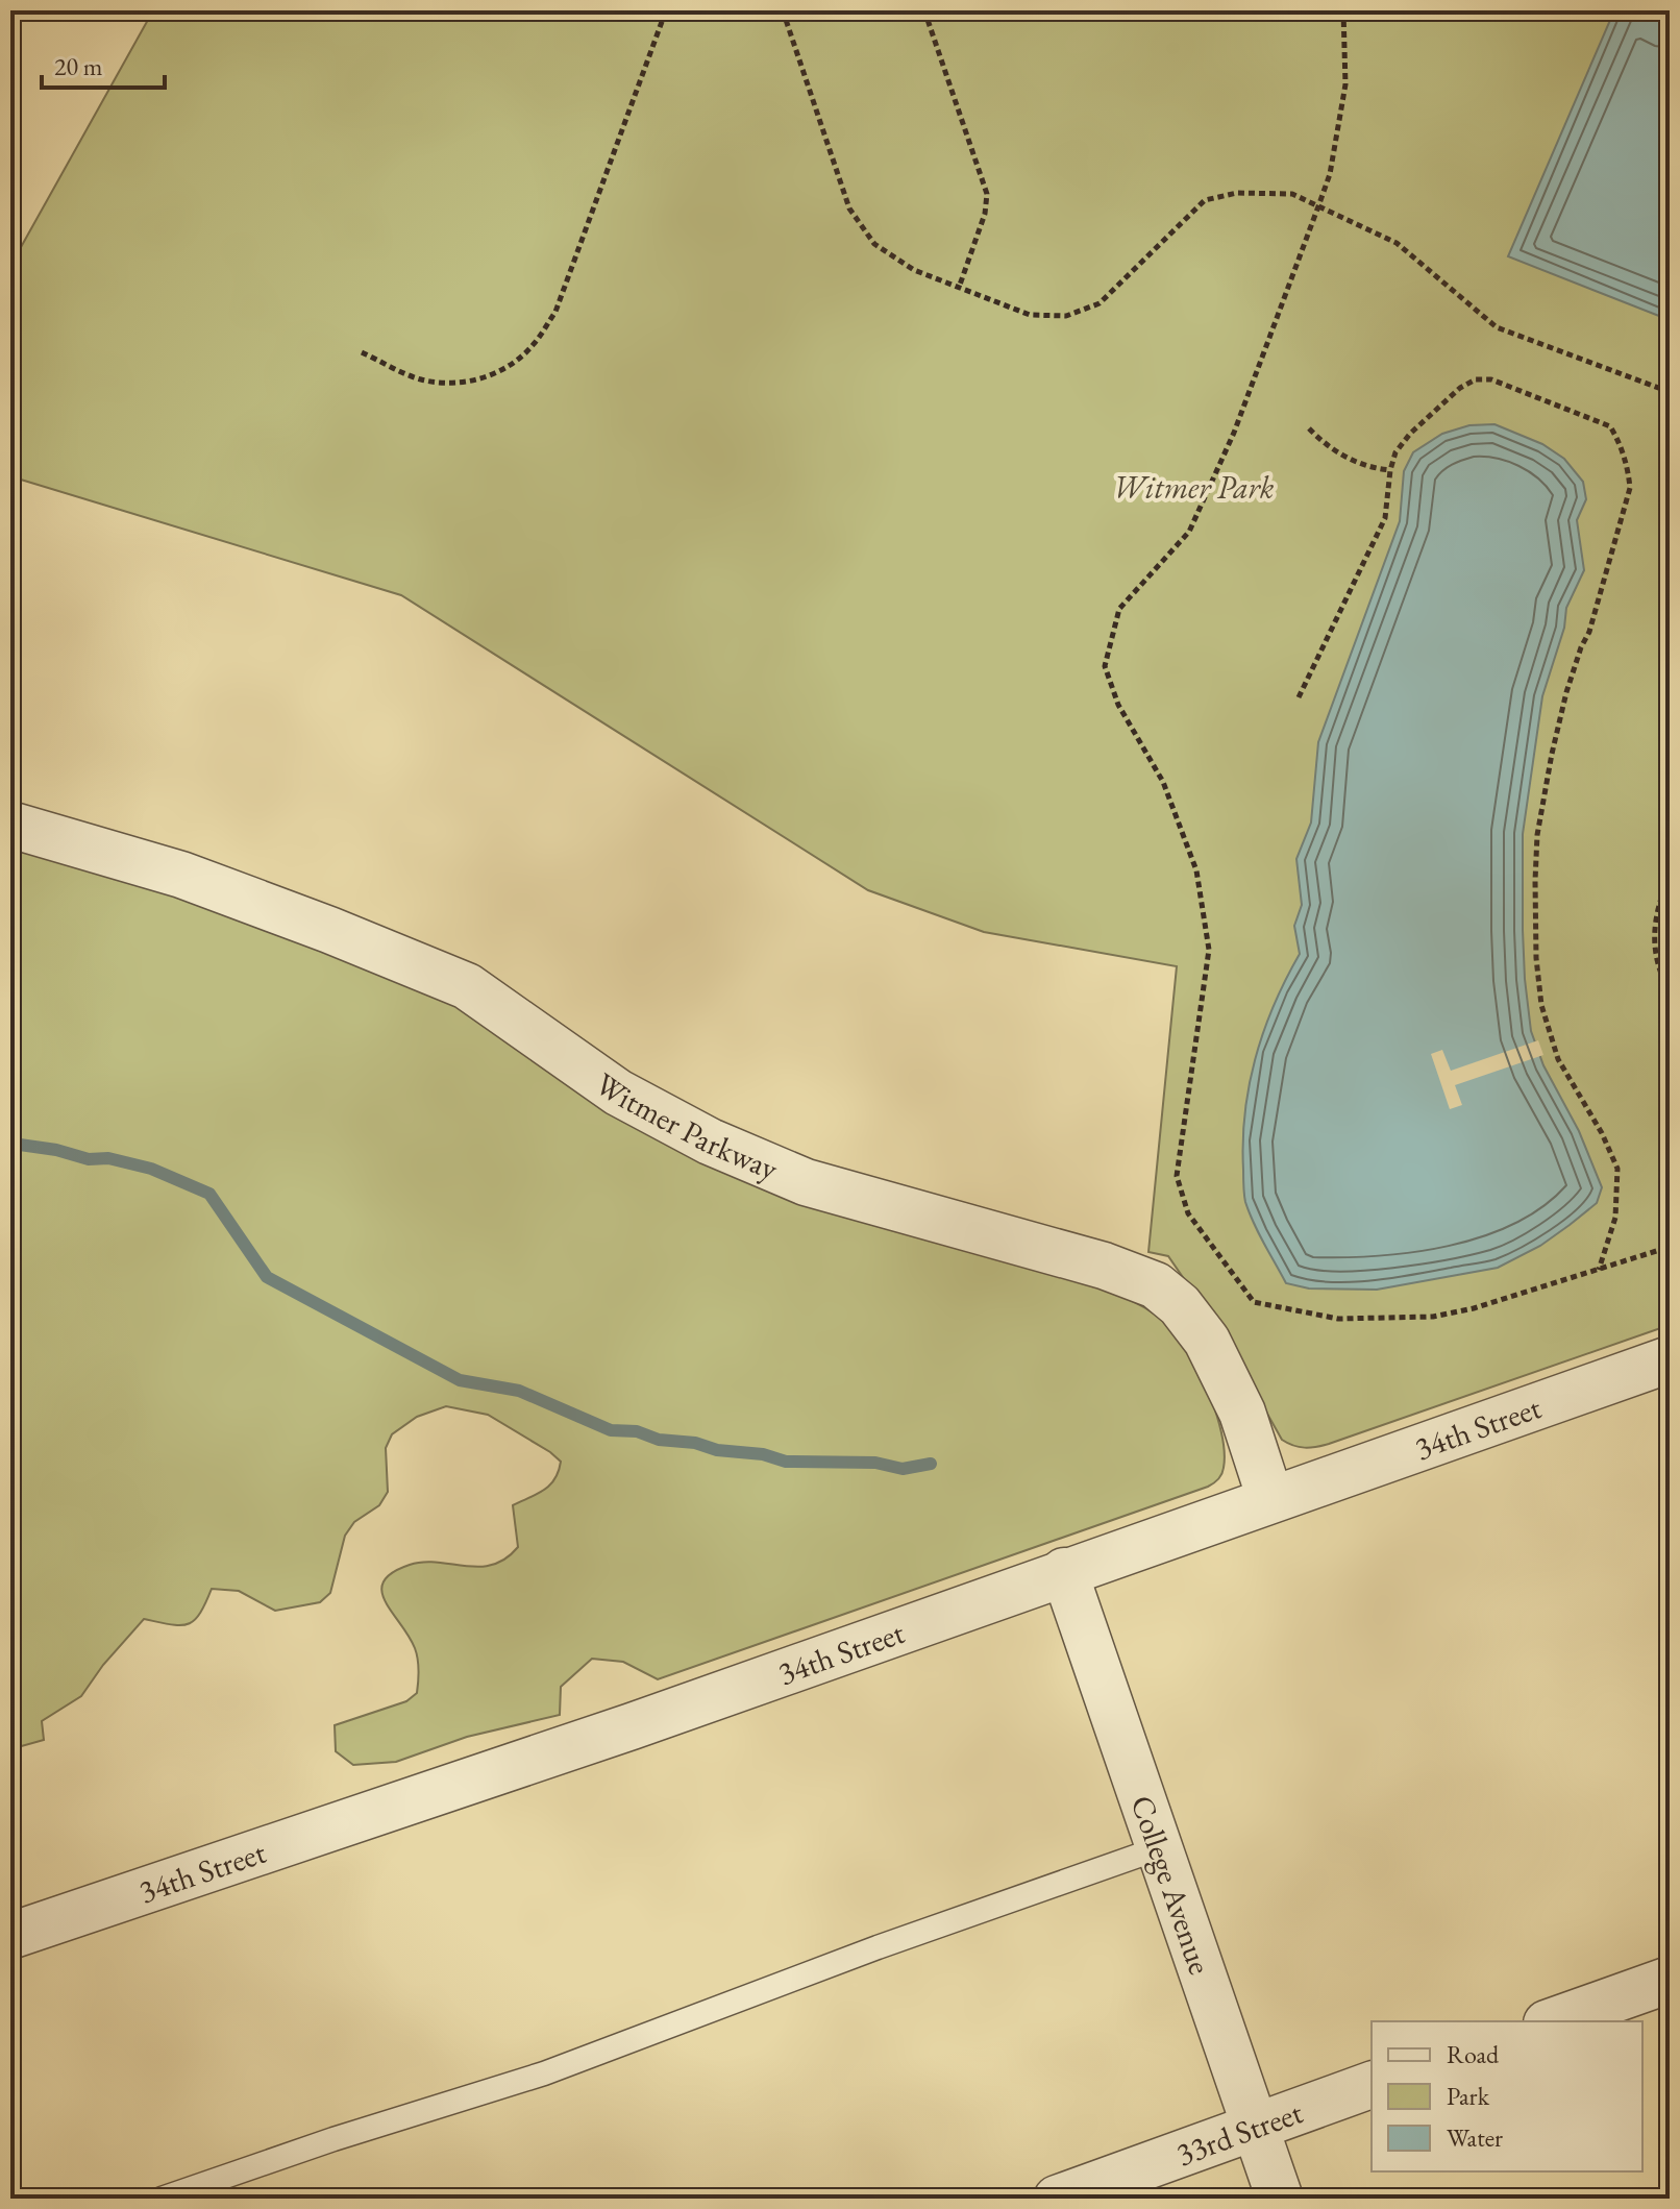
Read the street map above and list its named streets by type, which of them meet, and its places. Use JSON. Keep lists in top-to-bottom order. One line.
{"streets":{"street":["Witmer Parkway","34th Street","College Avenue","33rd Street"]},"crossings":[["Witmer Parkway","34th Street"],["34th Street","College Avenue"],["College Avenue","33rd Street"]],"parks":["Witmer Park"],"legend":["Road","Park","Water"],"scale_bar":"20 m"}
